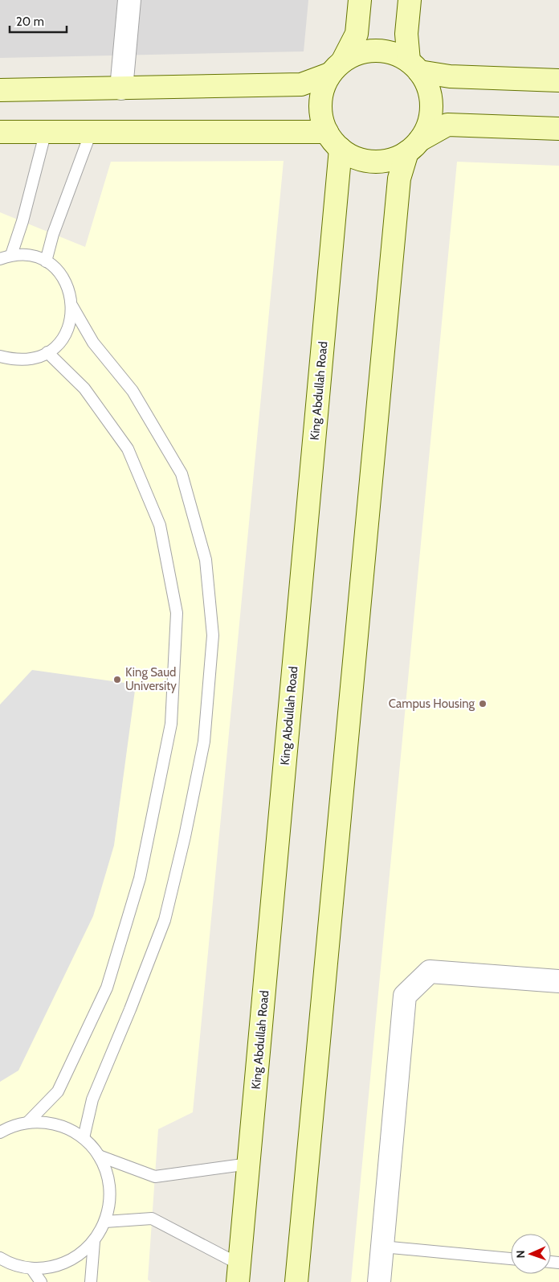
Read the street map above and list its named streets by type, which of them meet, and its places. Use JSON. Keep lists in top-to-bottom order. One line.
{"streets":{"street":["King Abdullah Road"]},"places":["King Saud University","Campus Housing"],"scale_bar":"20 m","north":"left"}
